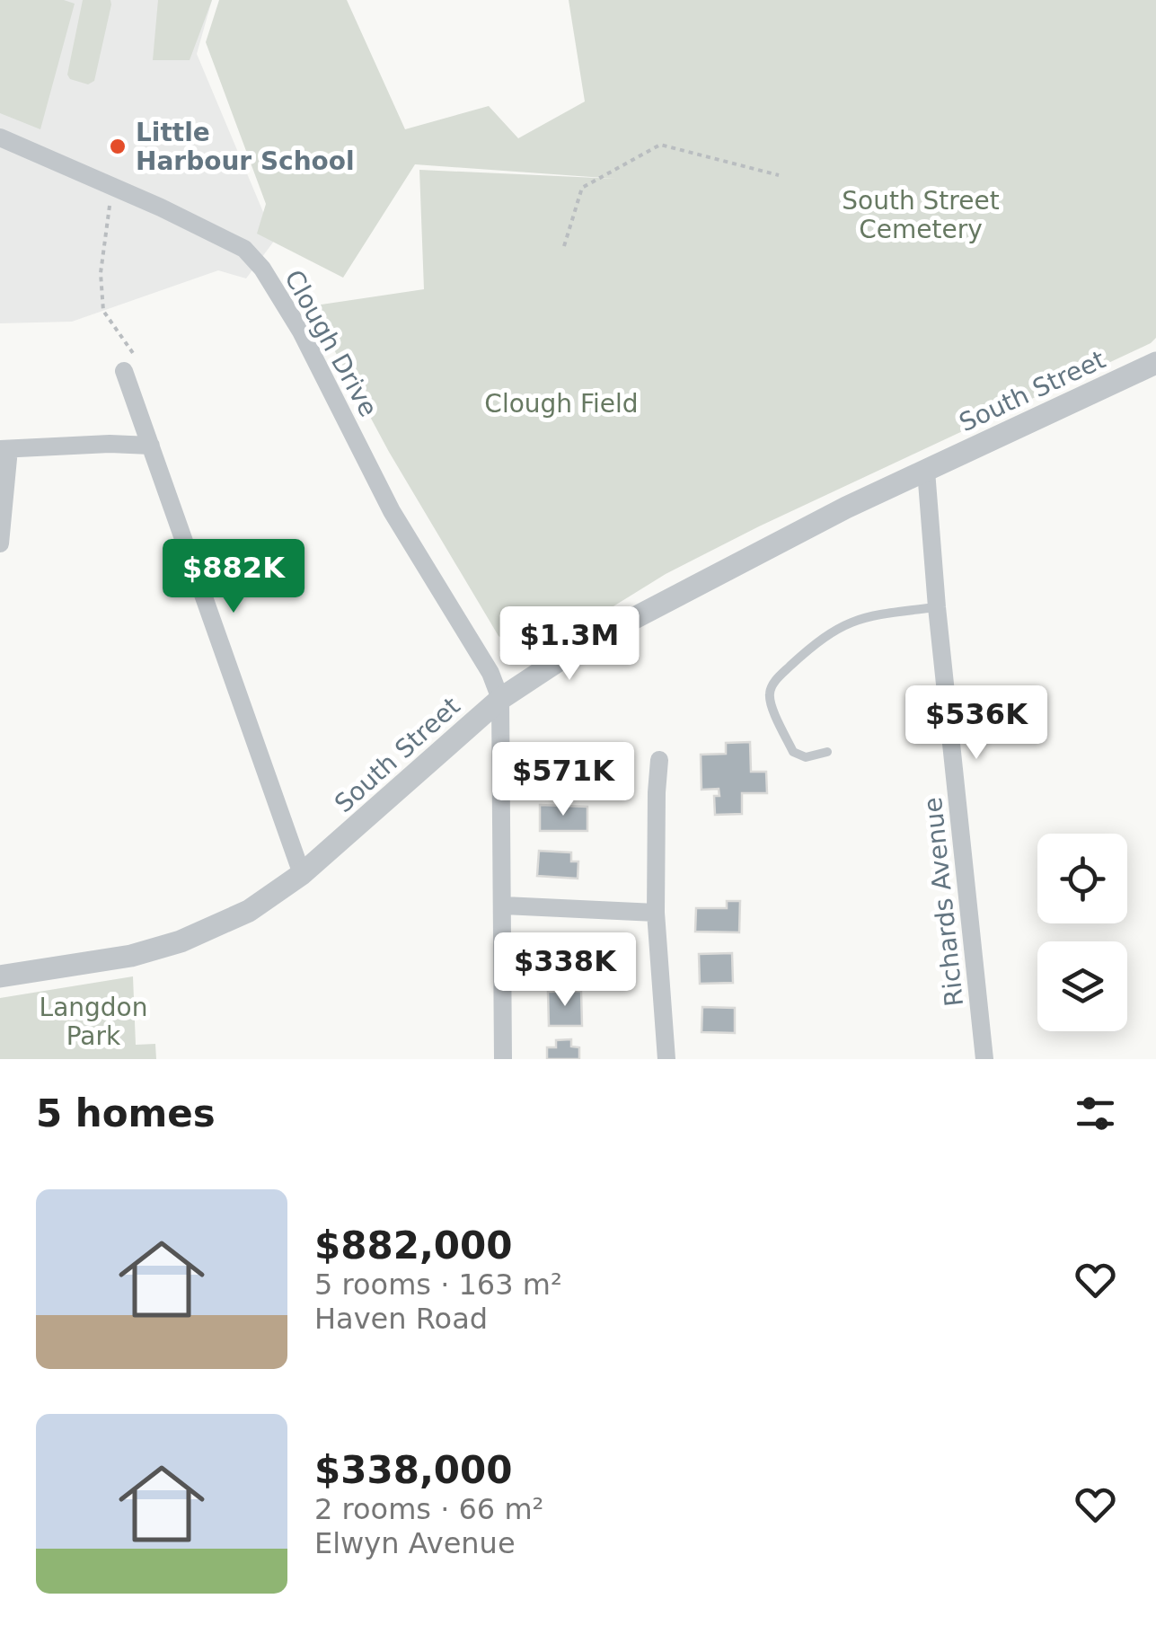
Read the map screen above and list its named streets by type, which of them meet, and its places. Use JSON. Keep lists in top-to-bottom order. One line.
{"streets":{"street":["Clough Drive","South Street","Richards Avenue"]},"crossings":[["Clough Drive","South Street"],["South Street","Richards Avenue"]],"parks":["South Street Cemetery","Clough Field","Langdon Park"],"places":["Little Harbour School"],"page":{"price":["$882K","$1.3M","$536K","$571K","$338K"],"heading":"5 homes","list":[{"name":"$882,000","note":"5 rooms · 163 m² · Haven Road"},{"name":"$338,000","note":"2 rooms · 66 m² · Elwyn Avenue"}]}}
